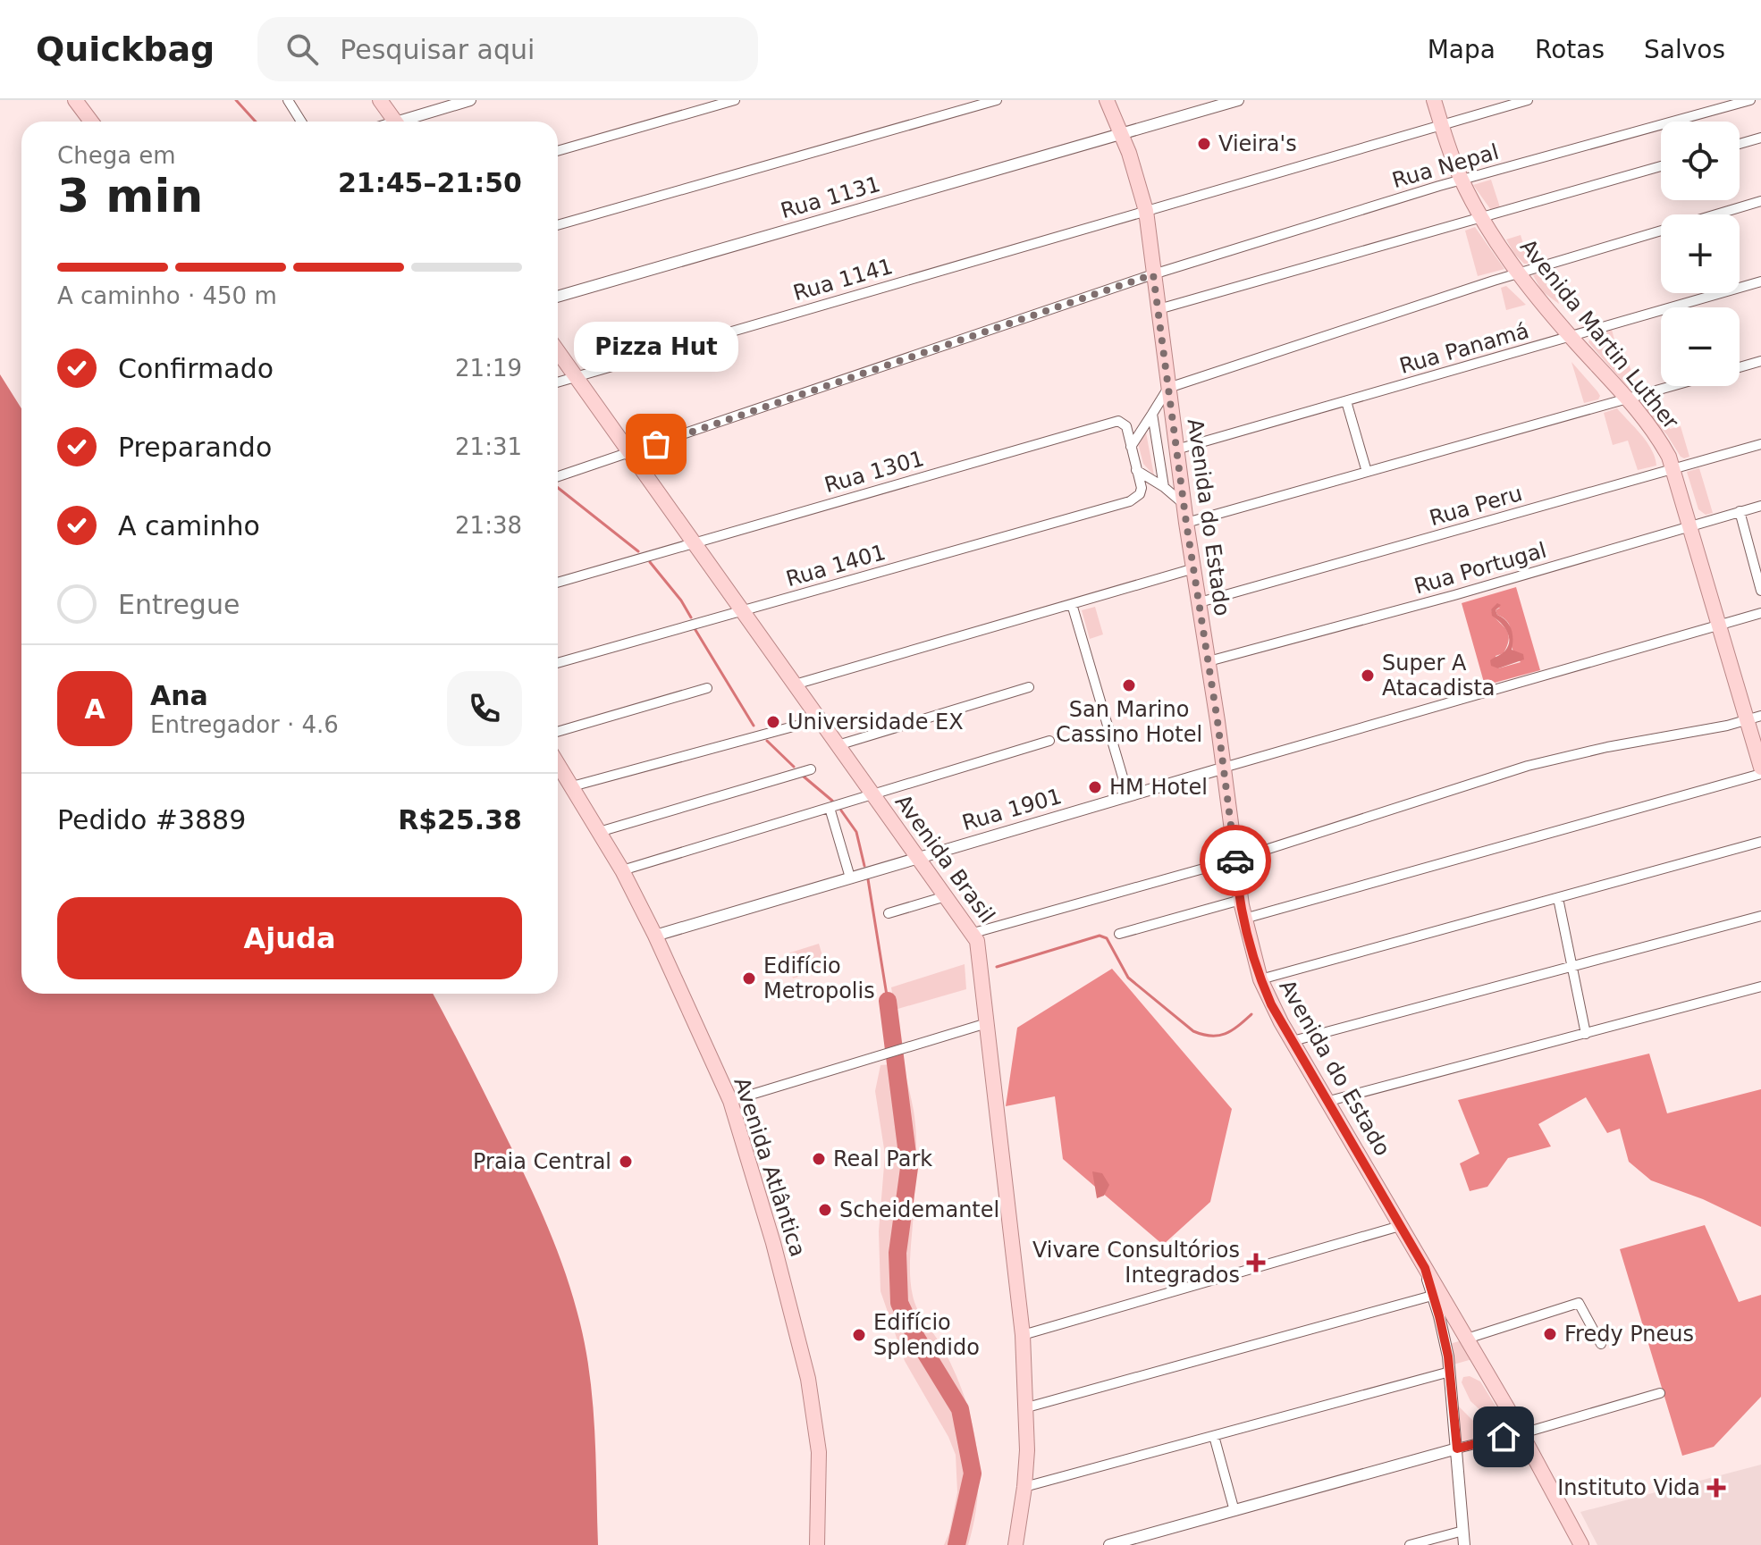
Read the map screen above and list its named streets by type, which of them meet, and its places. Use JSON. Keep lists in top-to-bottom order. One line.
{"streets":{"main road":["Avenida Martin Luther","Avenida do Estado","Avenida Brasil","Avenida Atlântica"],"street":["Rua Nepal","Rua 1131","Rua 1141","Rua Panamá","Rua 1301","Rua Peru","Rua 1401","Rua Portugal","Rua 1901"]},"crossings":[["Rua Nepal","Avenida Martin Luther"],["Rua Nepal","Avenida do Estado"],["Rua Nepal","Avenida Brasil"],["Rua 1131","Avenida do Estado"],["Rua 1141","Avenida Martin Luther"],["Rua 1141","Avenida do Estado"],["Rua 1141","Avenida Brasil"],["Avenida Martin Luther","Rua Panamá"],["Avenida Martin Luther","Rua Peru"],["Avenida Martin Luther","Rua Portugal"],["Rua Panamá","Avenida do Estado"],["Rua 1301","Rua 1401"],["Rua 1301","Avenida Brasil"],["Rua Peru","Avenida do Estado"],["Avenida do Estado","Rua Portugal"],["Avenida do Estado","Rua 1901"],["Rua 1401","Avenida Brasil"],["Rua 1901","Avenida Brasil"],["Rua 1901","Avenida Atlântica"]],"places":{"other":["Vieira's","Pizza Hut","Super A Atacadista","San Marino Cassino Hotel","Universidade EX","HM Hotel","Edifício Metropolis","Real Park","Praia Central","Scheidemantel","Fredy Pneus","Edifício Splendido"],"health":["Vivare Consultórios Integrados","Instituto Vida"]},"page":{"header":"Quickbag","search":"Pesquisar aqui","nav":["Mapa","Rotas","Salvos"],"map_buttons":["+","−"],"heading":["3 min","Chega em","21:45–21:50"],"panel":["Ana","Entregador · 4.6","Pedido #3889","R$25.38"],"bar":"A caminho · 450 m","bubble":"Pizza Hut","list":[["Confirmado","21:19"],["Preparando","21:31"],["A caminho","21:38"],"Entregue"],"round":"A","buttons":"Ajuda"}}
